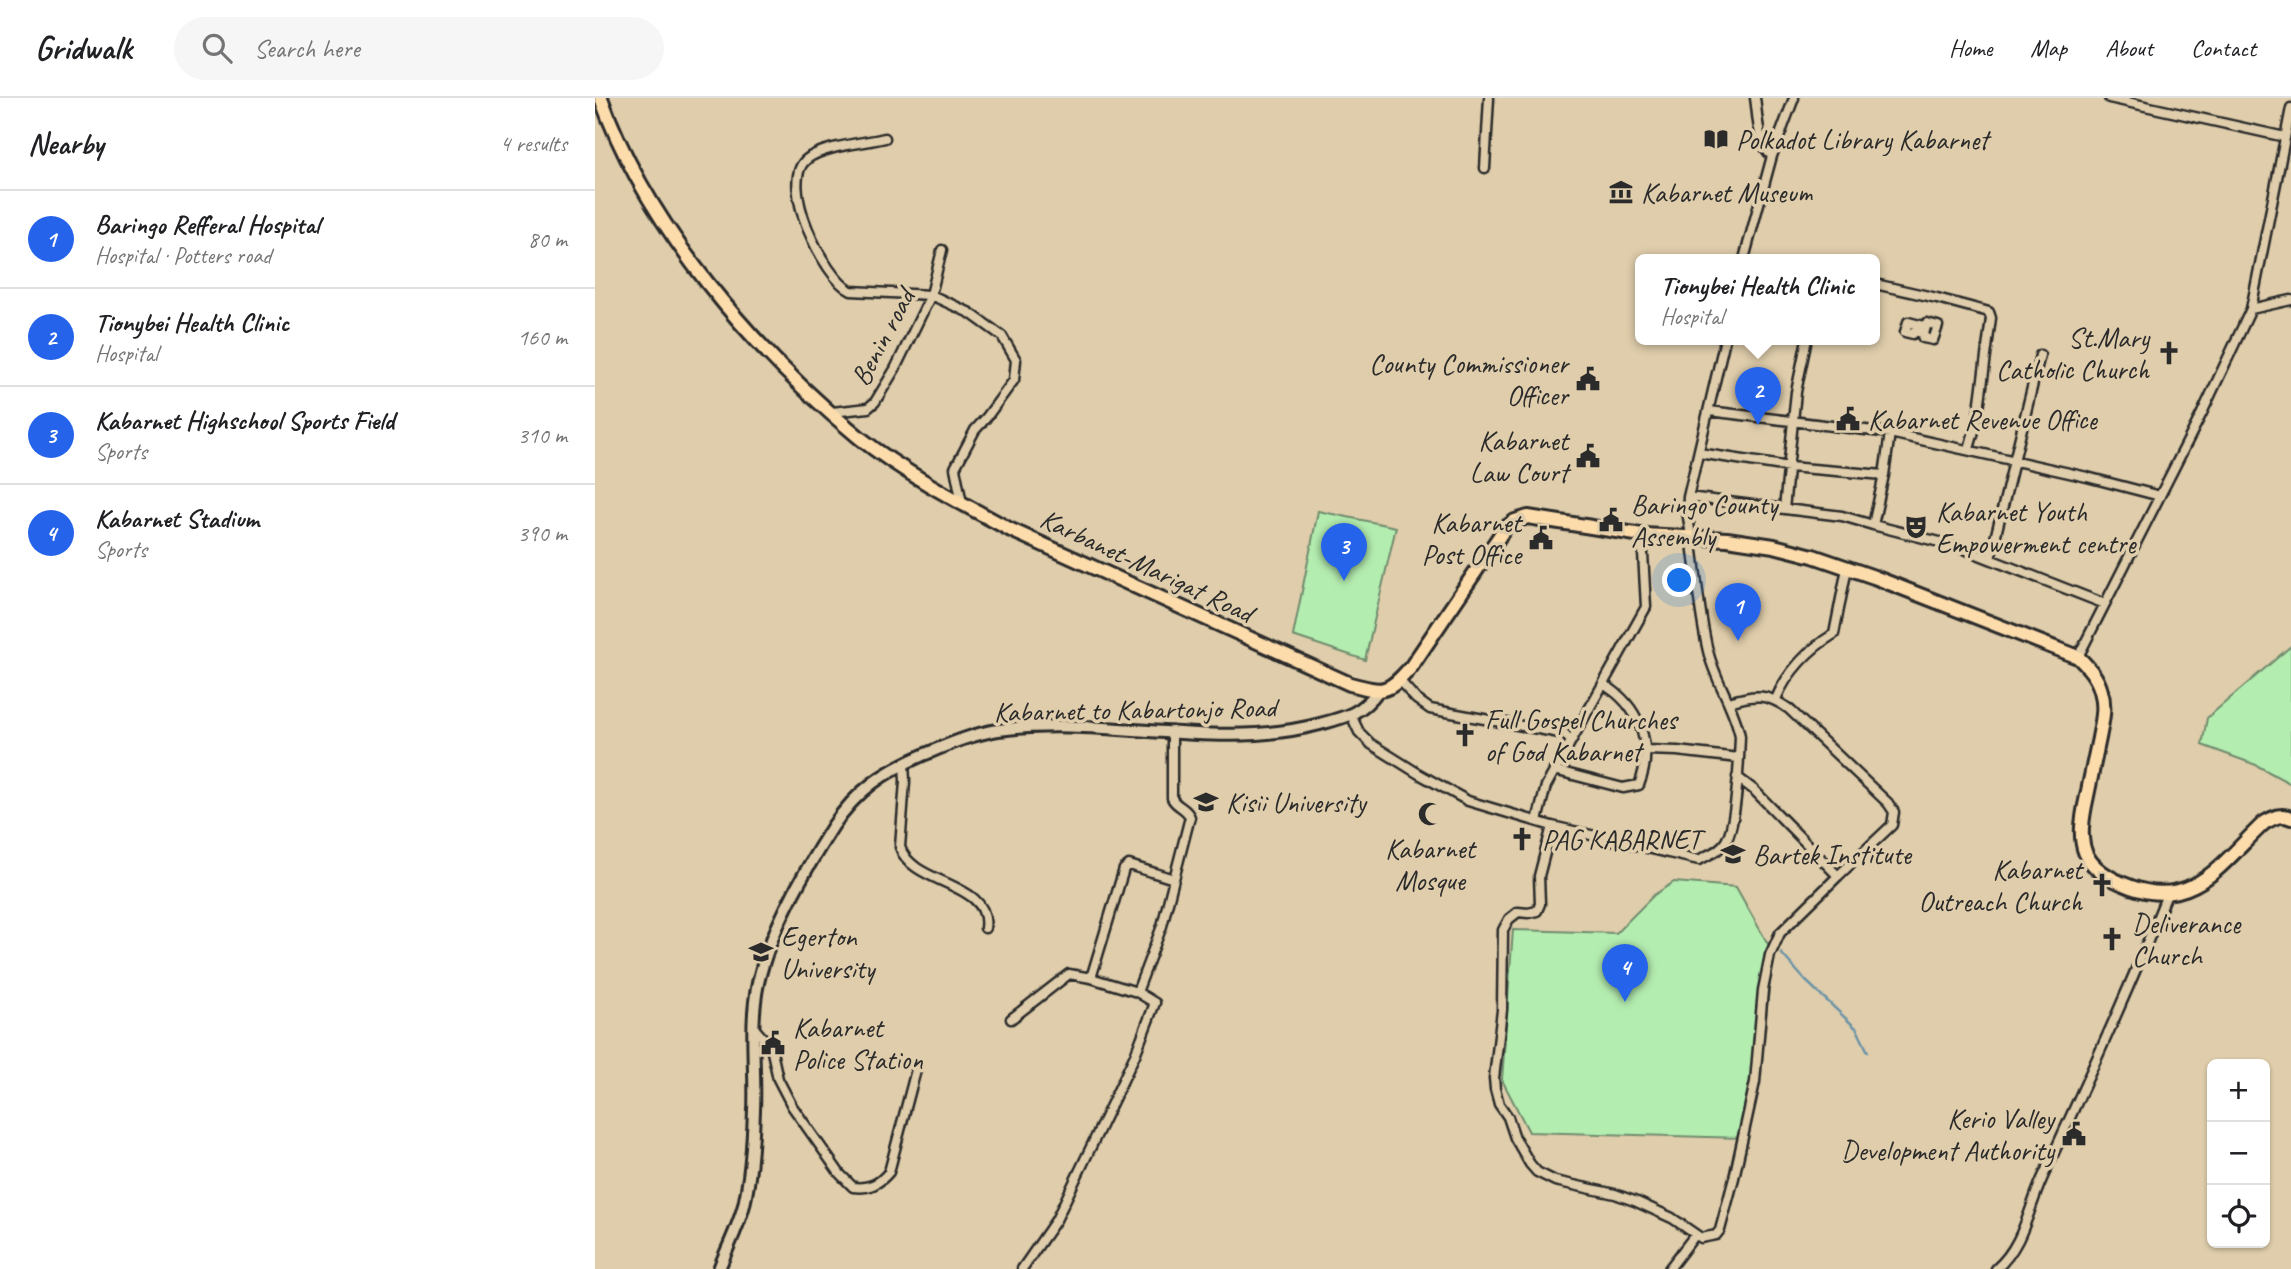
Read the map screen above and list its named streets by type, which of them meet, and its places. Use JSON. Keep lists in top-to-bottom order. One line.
{"streets":{"main road":["Karbanet-Marigat Road","Kabarnet to Kabartonjo Road"],"street":["Benin road"]},"crossings":[["Benin road","Karbanet-Marigat Road"],["Karbanet-Marigat Road","Kabarnet to Kabartonjo Road"]],"places":{"library":["Polkadot Library Kabarnet"],"museum":["Kabarnet Museum"],"church":["St.Mary Catholic Church","Full Gospel Churches of God Kabarnet","PAG KABARNET","Kabarnet Outreach Church","Deliverance Church"],"public building":["County Commissioner Officer","Kabarnet Revenue Office","Kabarnet Law Court","Baringo County Assembly","Kabarnet Post Office","Kabarnet Police Station","Kerio Valley Development Authority"],"theatre":["Kabarnet Youth Empowerment centre"],"school or university":["Kisii University","Bartek Institute","Egerton University"],"mosque":["Kabarnet Mosque"]},"page":{"header":"Gridwalk","search":"Search here","nav":["Home","Map","About","Contact"],"heading":["Nearby","4 results"],"list":[{"mark":"1","name":"Baringo Refferal Hospital","note":"Hospital · Potters road","value":"80 m"},{"mark":"2","name":"Tionybei Health Clinic","note":"Hospital","value":"160 m"},{"mark":"3","name":"Kabarnet Highschool Sports Field","note":"Sports","value":"310 m"},{"mark":"4","name":"Kabarnet Stadium","note":"Sports","value":"390 m"}],"popup":["Tionybei Health Clinic","Hospital"],"pins":["2","3","1","4"],"map_buttons":["+","−"]}}
